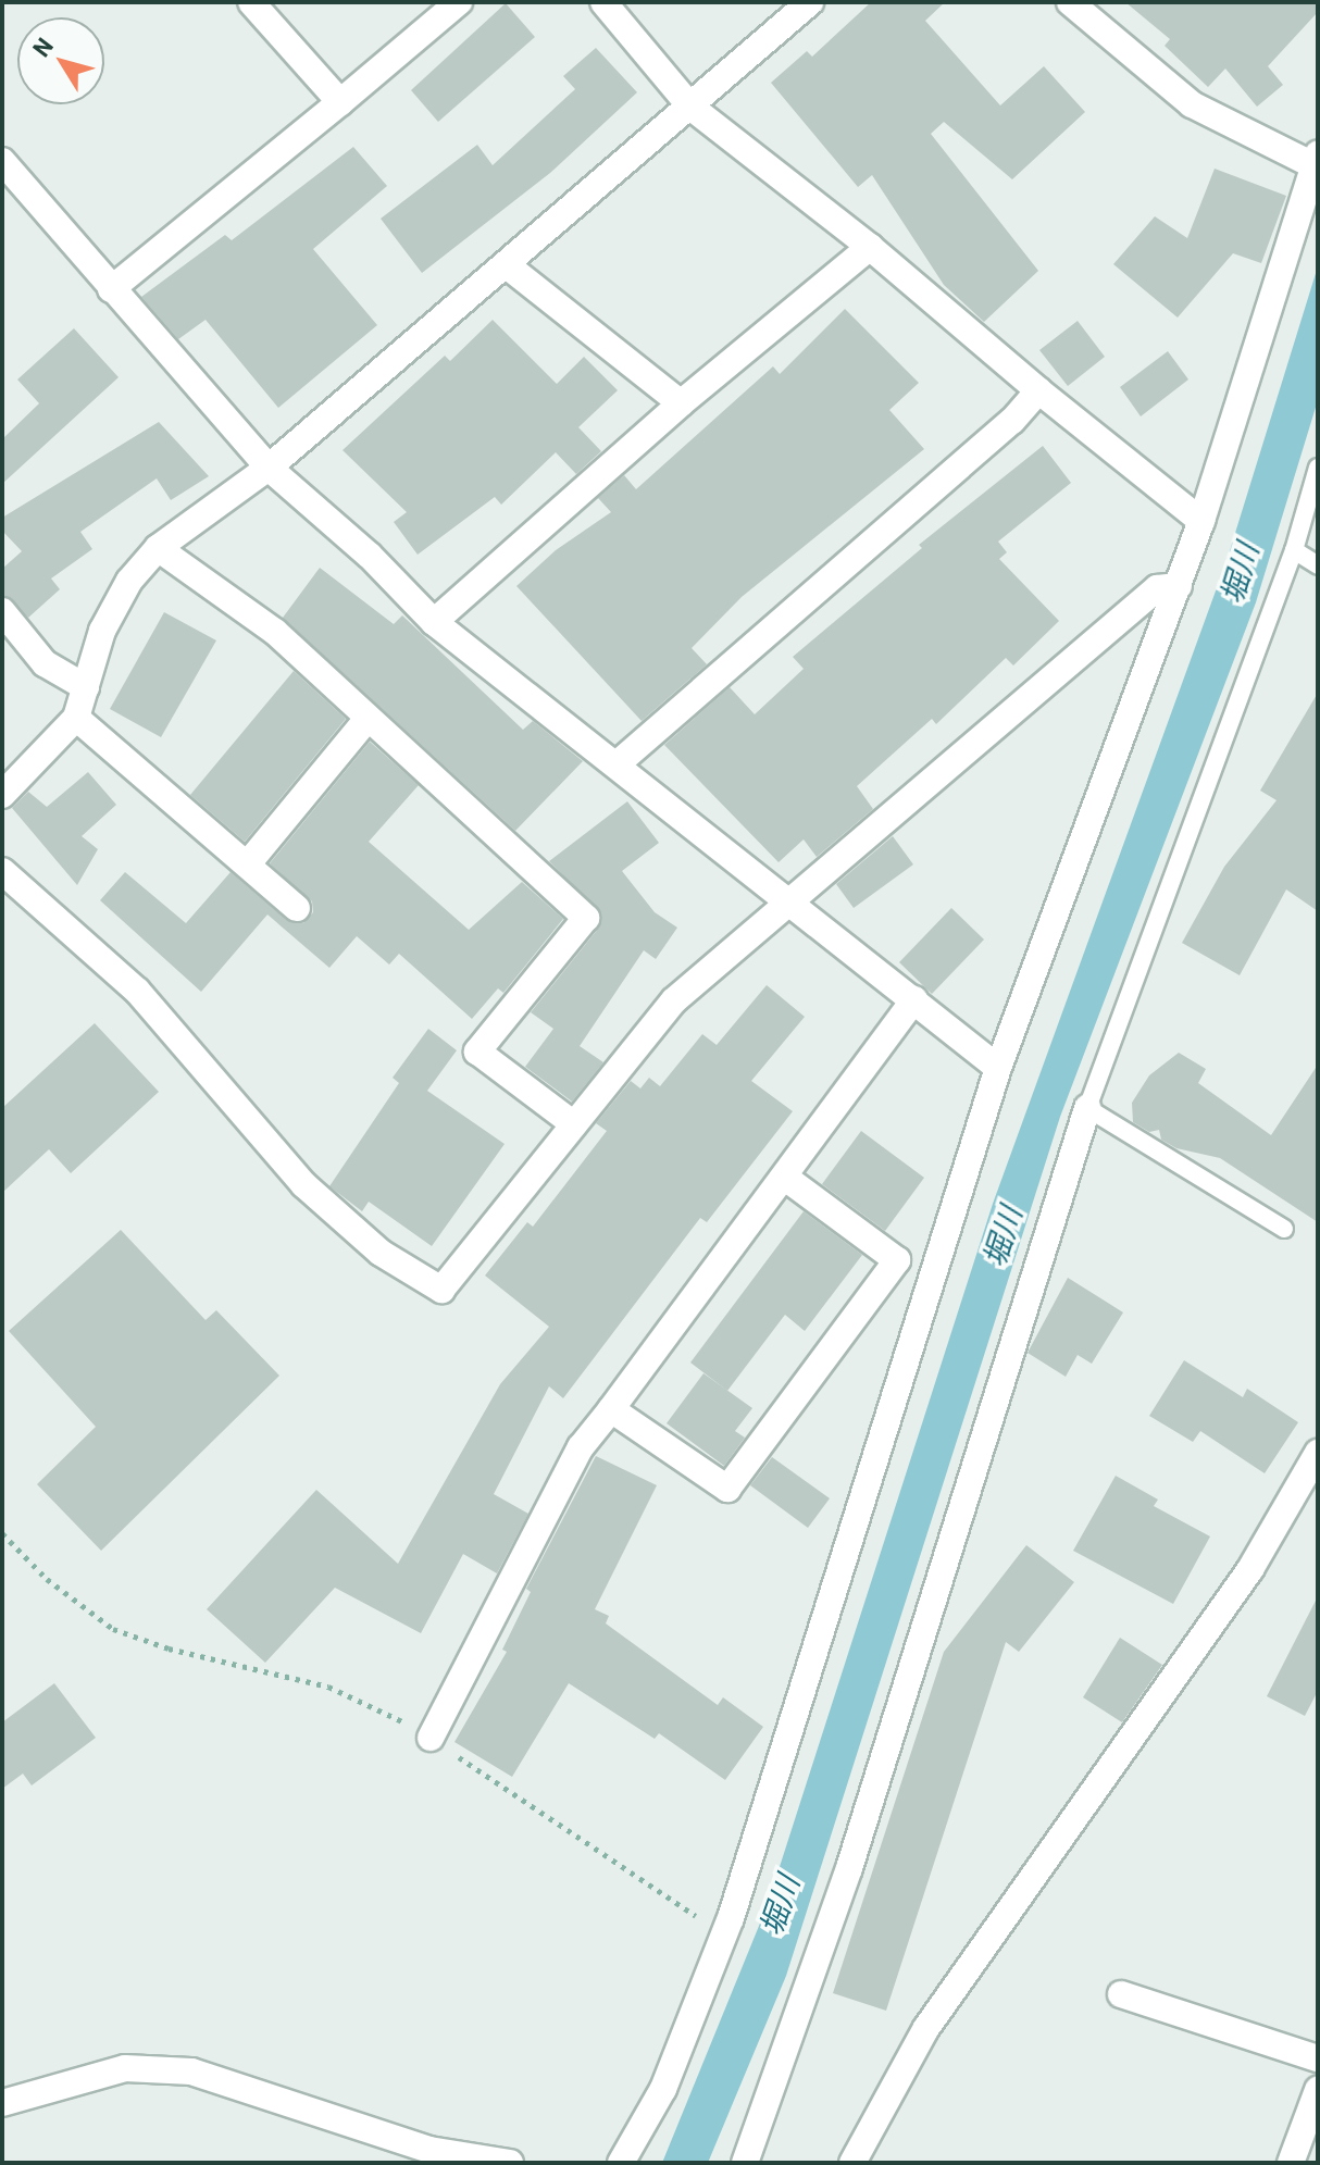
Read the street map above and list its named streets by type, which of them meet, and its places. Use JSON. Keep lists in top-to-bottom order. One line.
{"water":["堀川"],"north":"top left"}
